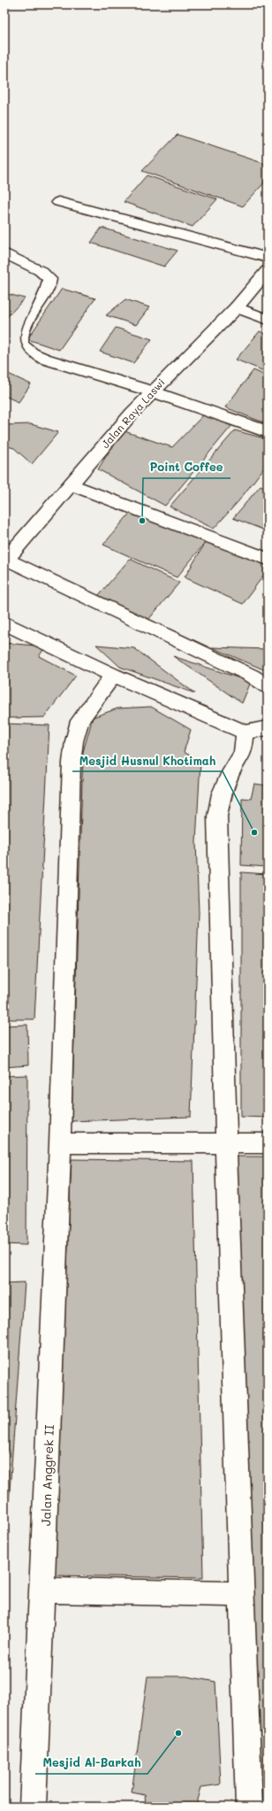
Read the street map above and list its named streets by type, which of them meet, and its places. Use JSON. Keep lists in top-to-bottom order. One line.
{"streets":{"street":["Jalan Raya Laswi","Jalan Anggrek II"]},"places":["Point Coffee","Mesjid Husnul Khotimah","Mesjid Al-Barkah"]}
